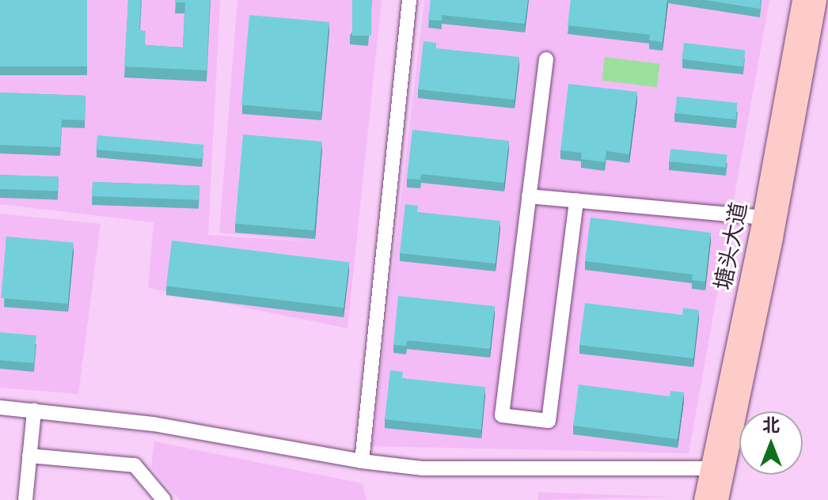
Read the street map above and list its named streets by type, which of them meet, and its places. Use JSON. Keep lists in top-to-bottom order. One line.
{"streets":{"main road":["塘头大道"]},"north":"top"}
